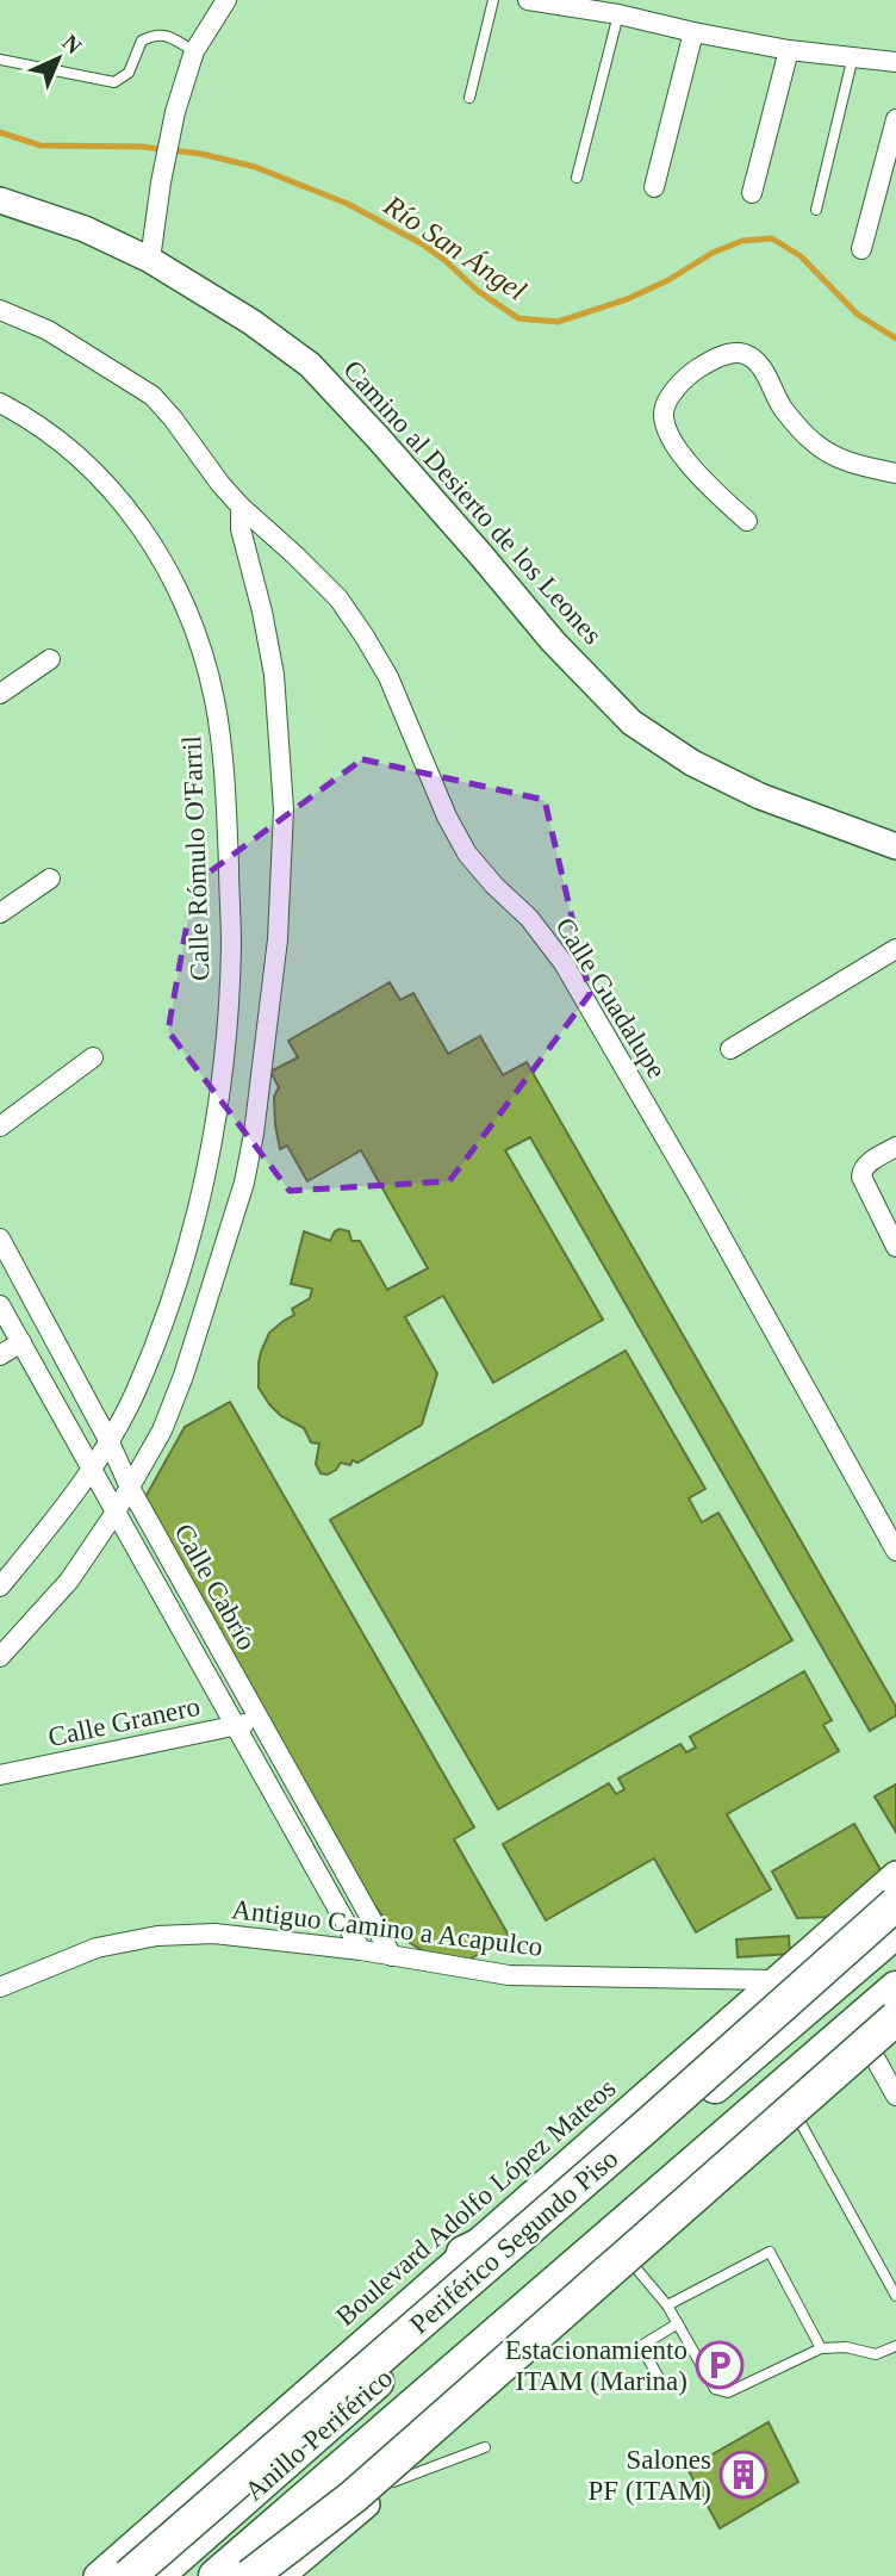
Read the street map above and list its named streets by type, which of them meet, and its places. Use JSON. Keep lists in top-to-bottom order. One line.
{"streets":{"highway":["Periférico Segundo Piso","Anillo Periférico"],"main road":["Camino al Desierto de los Leones","Boulevard Adolfo López Mateos"],"street":["Calle Rómulo O'Farril","Calle Guadalupe","Calle Cabrío","Calle Granero","Antiguo Camino a Acapulco"]},"crossings":[["Calle Rómulo O'Farril","Calle Cabrío"],["Calle Cabrío","Calle Granero"],["Calle Cabrío","Antiguo Camino a Acapulco"],["Antiguo Camino a Acapulco","Boulevard Adolfo López Mateos"]],"water":["Río San Ángel"],"places":{"parking":["Estacionamiento ITAM (Marina)"],"building":["Salones PF (ITAM)"]},"north":"top right"}
